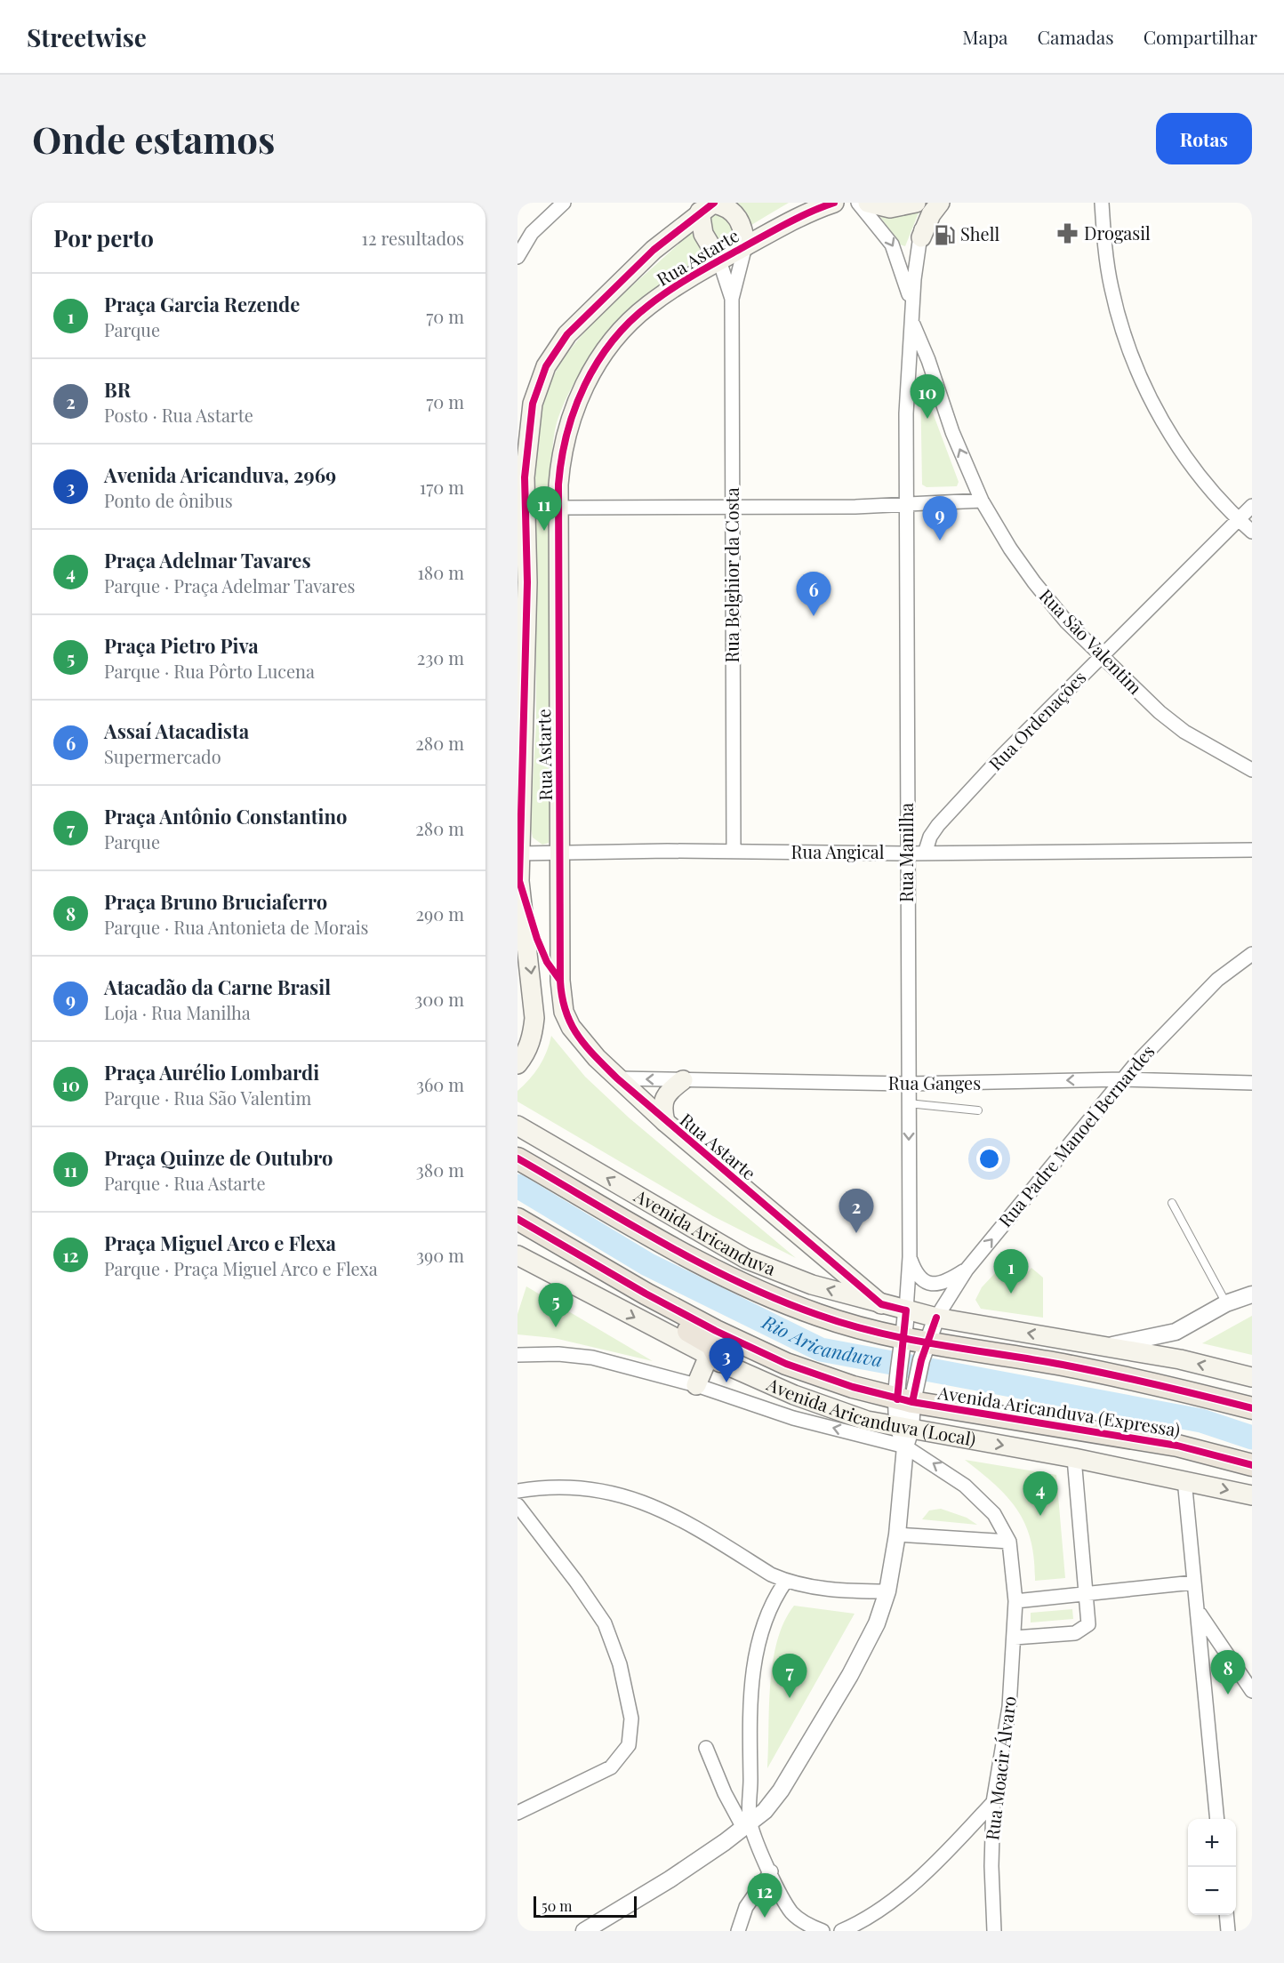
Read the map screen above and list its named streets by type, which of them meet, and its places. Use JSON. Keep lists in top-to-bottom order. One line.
{"streets":{"highway":["Avenida Aricanduva (Expressa)"],"main road":["Rua Astarte","Avenida Aricanduva","Avenida Aricanduva (Local)"],"street":["Rua Belghior da Costa","Rua São Valentim","Rua Ordenações","Rua Angical","Rua Manilha","Rua Ganges","Rua Padre Manoel Bernardes","Rua Moacir Álvaro"]},"crossings":[["Rua Astarte","Rua Belghior da Costa"],["Rua Astarte","Rua Angical"],["Rua Astarte","Rua Ganges"],["Rua Astarte","Avenida Aricanduva"],["Rua Belghior da Costa","Rua Angical"],["Rua São Valentim","Rua Ordenações"],["Rua São Valentim","Rua Manilha"],["Rua Ordenações","Rua Angical"],["Rua Angical","Rua Manilha"],["Rua Manilha","Rua Ganges"],["Rua Manilha","Rua Padre Manoel Bernardes"],["Rua Manilha","Avenida Aricanduva"],["Rua Manilha","Avenida Aricanduva (Expressa)"],["Rua Ganges","Rua Padre Manoel Bernardes"],["Rua Padre Manoel Bernardes","Avenida Aricanduva (Expressa)"]],"one_way":["Rua Ganges","Rua Padre Manoel Bernardes","Avenida Aricanduva"],"water":["Rio Aricanduva"],"places":{"pharmacy":["Drogasil"],"fuel station":["Shell"]},"scale_bar":"50 m","page":{"header":"Streetwise","nav":["Mapa","Camadas","Compartilhar"],"buttons":"Rotas","title":"Onde estamos","heading":["Por perto","12 resultados"],"list":[{"mark":"1","name":"Praça Garcia Rezende","note":"Parque","value":"70 m"},{"mark":"2","name":"BR","note":"Posto · Rua Astarte","value":"70 m"},{"mark":"3","name":"Avenida Aricanduva, 2969","note":"Ponto de ônibus","value":"170 m"},{"mark":"4","name":"Praça Adelmar Tavares","note":"Parque · Praça Adelmar Tavares","value":"180 m"},{"mark":"5","name":"Praça Pietro Piva","note":"Parque · Rua Pôrto Lucena","value":"230 m"},{"mark":"6","name":"Assaí Atacadista","note":"Supermercado","value":"280 m"},{"mark":"7","name":"Praça Antônio Constantino","note":"Parque","value":"280 m"},{"mark":"8","name":"Praça Bruno Bruciaferro","note":"Parque · Rua Antonieta de Morais","value":"290 m"},{"mark":"9","name":"Atacadão da Carne Brasil","note":"Loja · Rua Manilha","value":"300 m"},{"mark":"10","name":"Praça Aurélio Lombardi","note":"Parque · Rua São Valentim","value":"360 m"},{"mark":"11","name":"Praça Quinze de Outubro","note":"Parque · Rua Astarte","value":"380 m"},{"mark":"12","name":"Praça Miguel Arco e Flexa","note":"Parque · Praça Miguel Arco e Flexa","value":"390 m"}],"pins":["10","11","9","6","2","1","5","3","4","8","7","12"],"map_buttons":["+","−"],"scale":"50 m"}}
